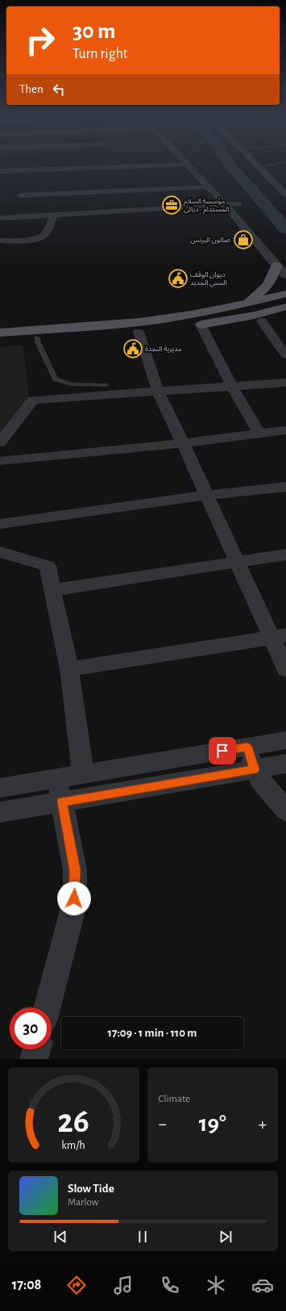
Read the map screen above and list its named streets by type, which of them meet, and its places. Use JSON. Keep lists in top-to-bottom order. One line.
{"places":{"office":["مؤسسة السلام المستدام - ديالى"],"shop":["صالون البرنس"],"public building":["ديوان الوقف السني الجديد","مديرية النجدة"]},"page":{"turn":["30 m","Turn right"],"then":"Then","limit":"30","trip":"17:09 · 1 min · 110 m","tile":"Climate","heat":["−","19°","+"],"song":["Slow Tide","Marlow"],"tabs":"17:08","gauge":["26","km/h"]}}
